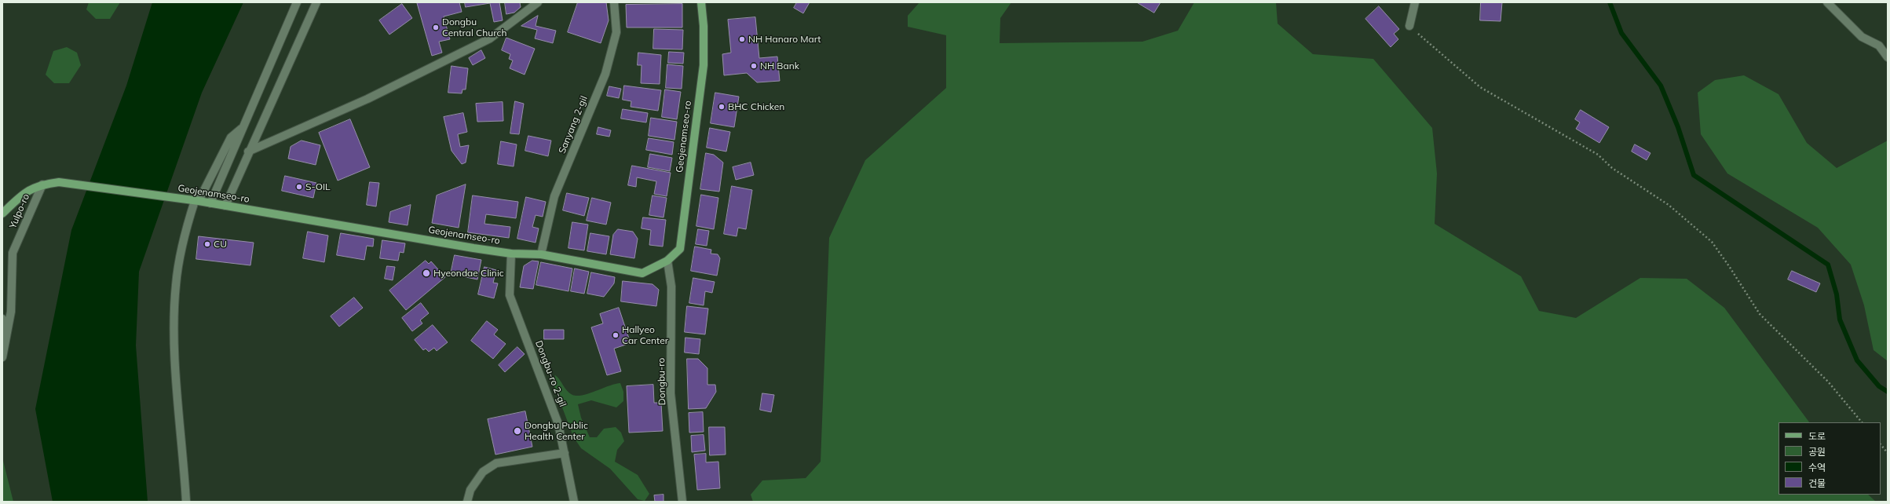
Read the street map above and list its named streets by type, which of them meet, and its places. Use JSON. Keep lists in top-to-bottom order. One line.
{"streets":{"main road":["Geojenamseo-ro"],"street":["Sanyang 2-gil","Yulpo-ro","Dongbu-ro 2-gil","Dongbu-ro"]},"crossings":[["Sanyang 2-gil","Geojenamseo-ro"],["Geojenamseo-ro","Yulpo-ro"],["Geojenamseo-ro","Dongbu-ro 2-gil"],["Geojenamseo-ro","Dongbu-ro"]],"places":["Dongbu Central Church","NH Hanaro Mart","NH Bank","BHC Chicken","S-OIL","CU","Hyeondae Clinic","Hallyeo Car Center","Dongbu Public Health Center"],"legend":["도로","공원","수역","건물"]}
